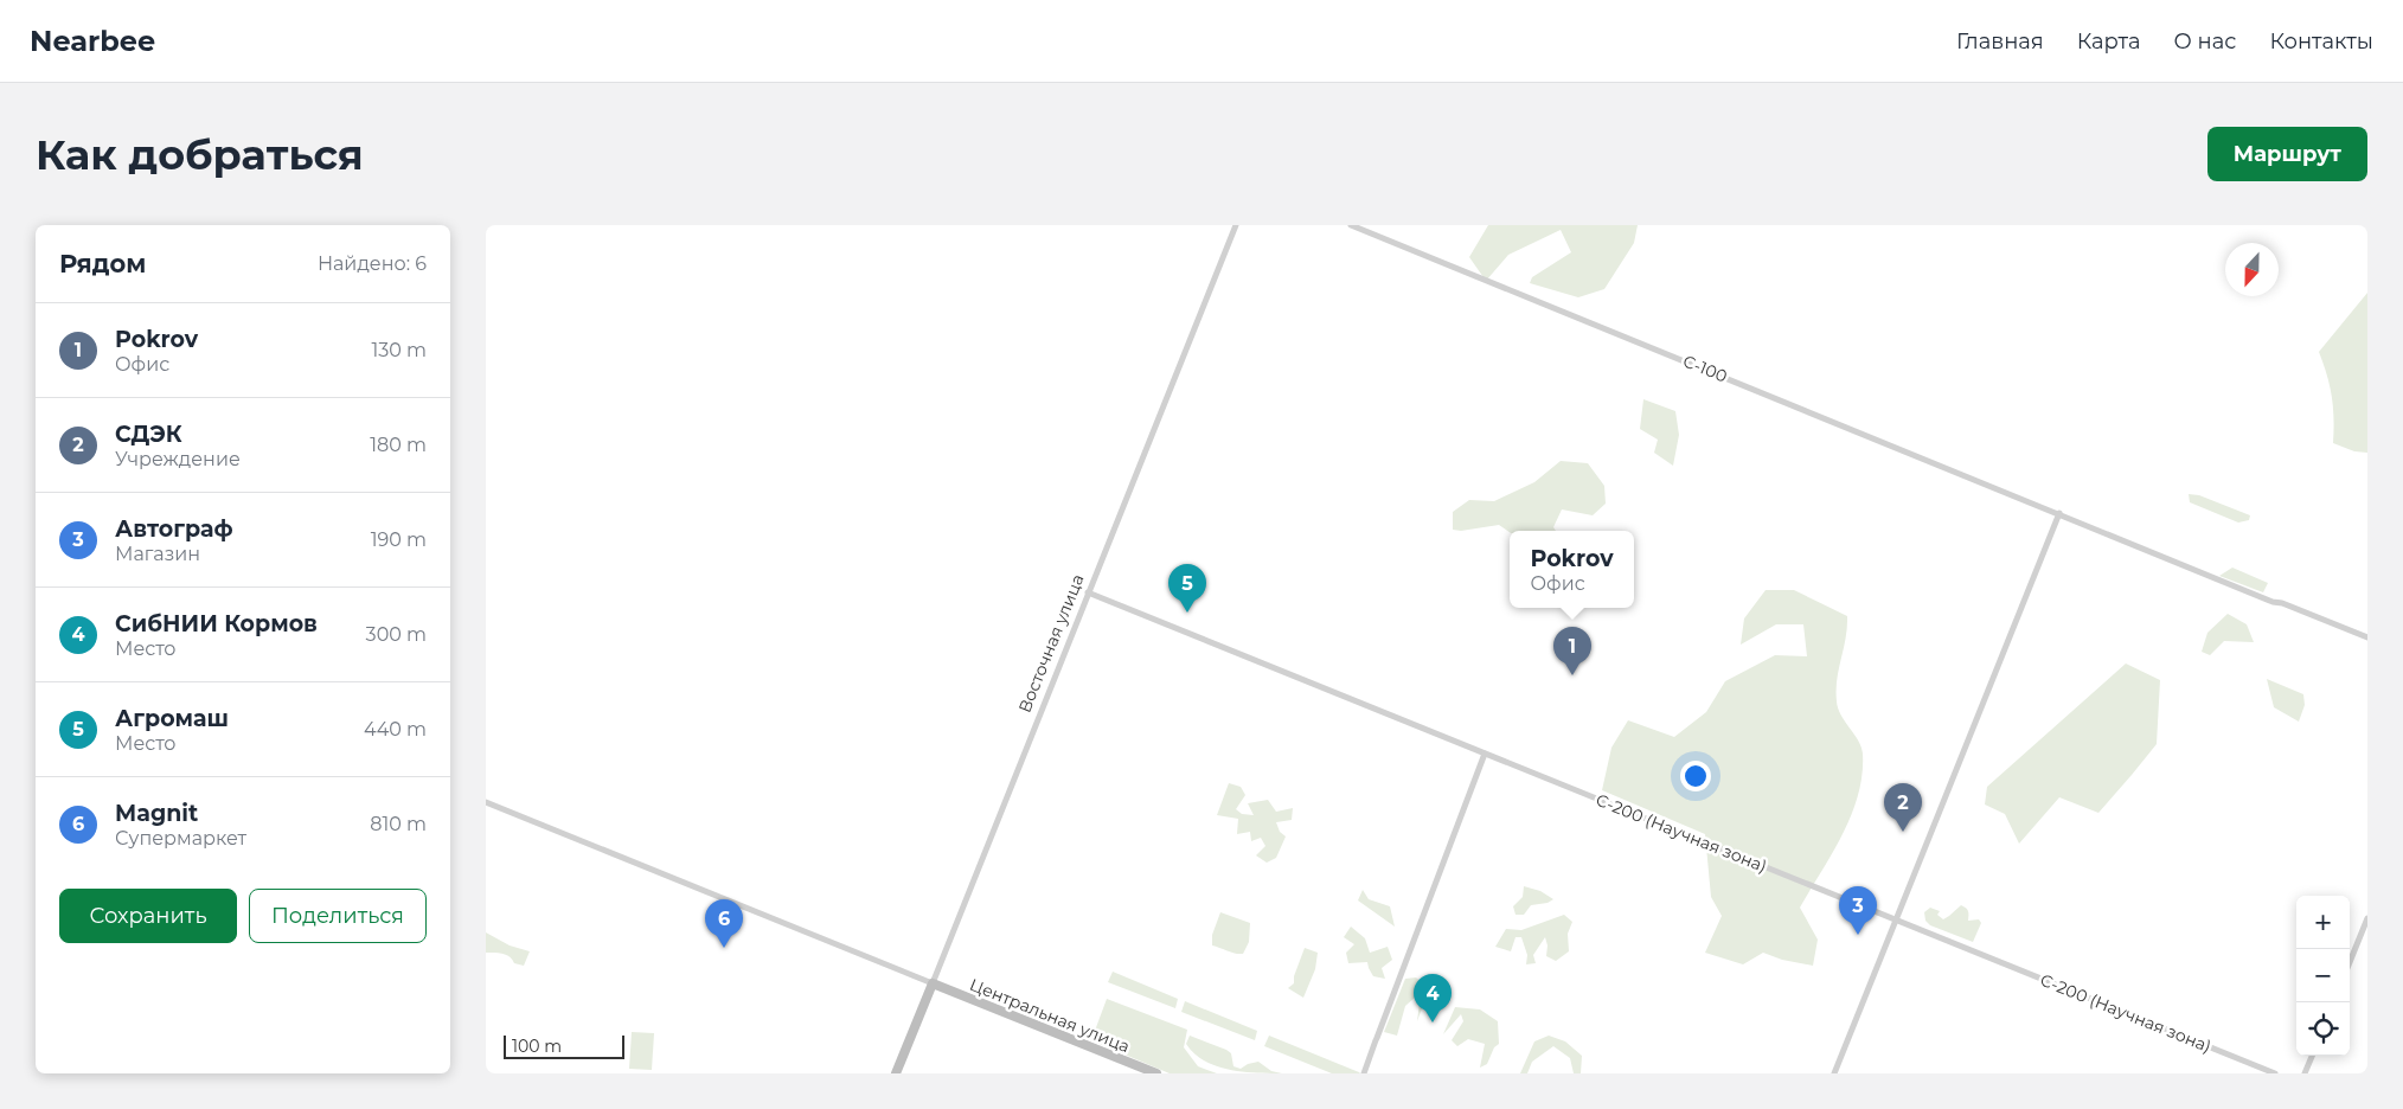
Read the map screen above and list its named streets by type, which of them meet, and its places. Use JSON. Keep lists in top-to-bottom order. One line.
{"streets":{"main road":["Восточная улица","Центральная улица"],"street":["С-100","С-200 (Научная зона)"]},"crossings":[["Восточная улица","С-200 (Научная зона)"],["Восточная улица","Центральная улица"]],"scale_bar":"100 m","north":"bottom","page":{"header":"Nearbee","nav":["Главная","Карта","О нас","Контакты"],"buttons":["Маршрут",["Сохранить","Поделиться"]],"title":"Как добраться","heading":["Рядом","Найдено: 6"],"list":[{"mark":"1","name":"Pokrov","note":"Офис","value":"130 m"},{"mark":"2","name":"СДЭК","note":"Учреждение","value":"180 m"},{"mark":"3","name":"Автограф","note":"Магазин","value":"190 m"},{"mark":"4","name":"СибНИИ Кормов","note":"Место","value":"300 m"},{"mark":"5","name":"Агромаш","note":"Место","value":"440 m"},{"mark":"6","name":"Magnit","note":"Супермаркет","value":"810 m"}],"popup":["Pokrov","Офис"],"pins":["5","1","2","3","6","4"],"map_buttons":["+","−"],"scale":"100 m"}}
